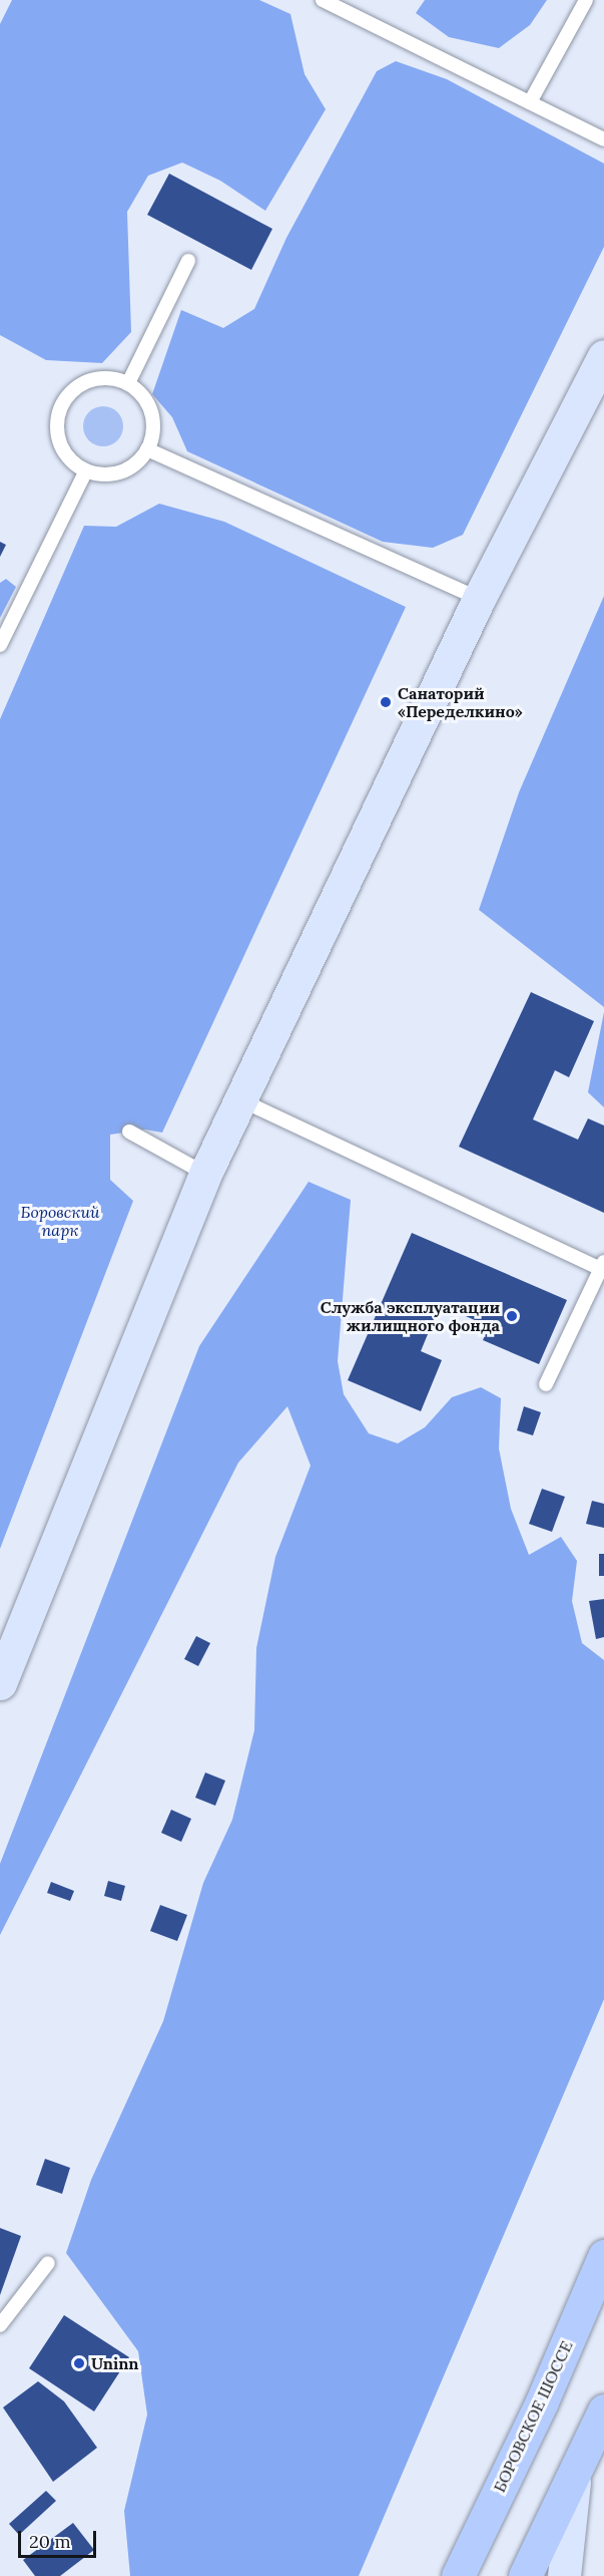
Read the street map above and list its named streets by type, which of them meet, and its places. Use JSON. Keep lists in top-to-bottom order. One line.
{"streets":{"main road":["БОРОВСКОЕ ШОССЕ"]},"parks":["Боровский парк"],"places":["Санаторий «Переделкино»","Служба эксплуатации жилищного фонда","Uninn"],"scale_bar":"20 m"}
